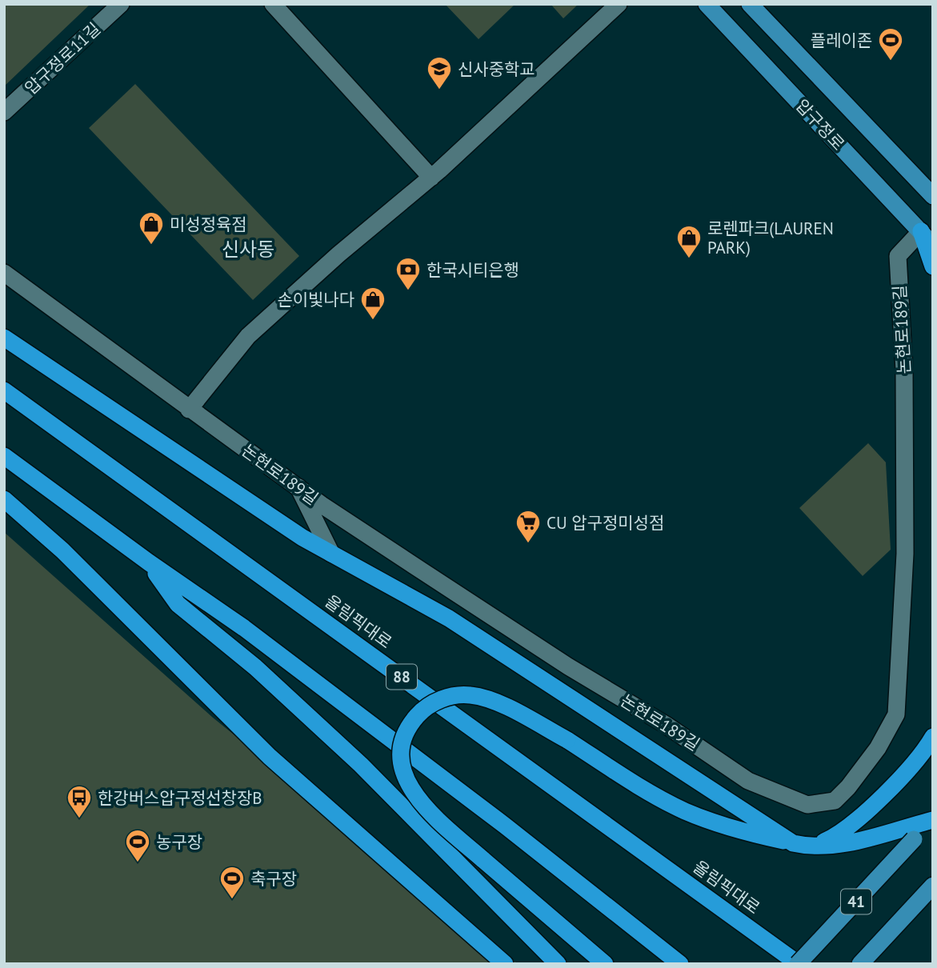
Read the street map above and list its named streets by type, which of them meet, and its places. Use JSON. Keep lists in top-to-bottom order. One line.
{"streets":{"highway":["올림픽대로","88"],"main road":["압구정로","41"],"street":["압구정로11길","논현로189길"]},"crossings":[["압구정로","논현로189길"],["올림픽대로","41"]],"districts":["신사동"],"places":{"sports":["플레이존","농구장","축구장"],"school or university":["신사중학교"],"shop":["미성정육점","로렌파크(LAUREN PARK)","손이빛나다"],"bank":["한국시티은행"],"supermarket":["CU 압구정미성점"],"bus stop":["한강버스압구정선창장B"]}}
